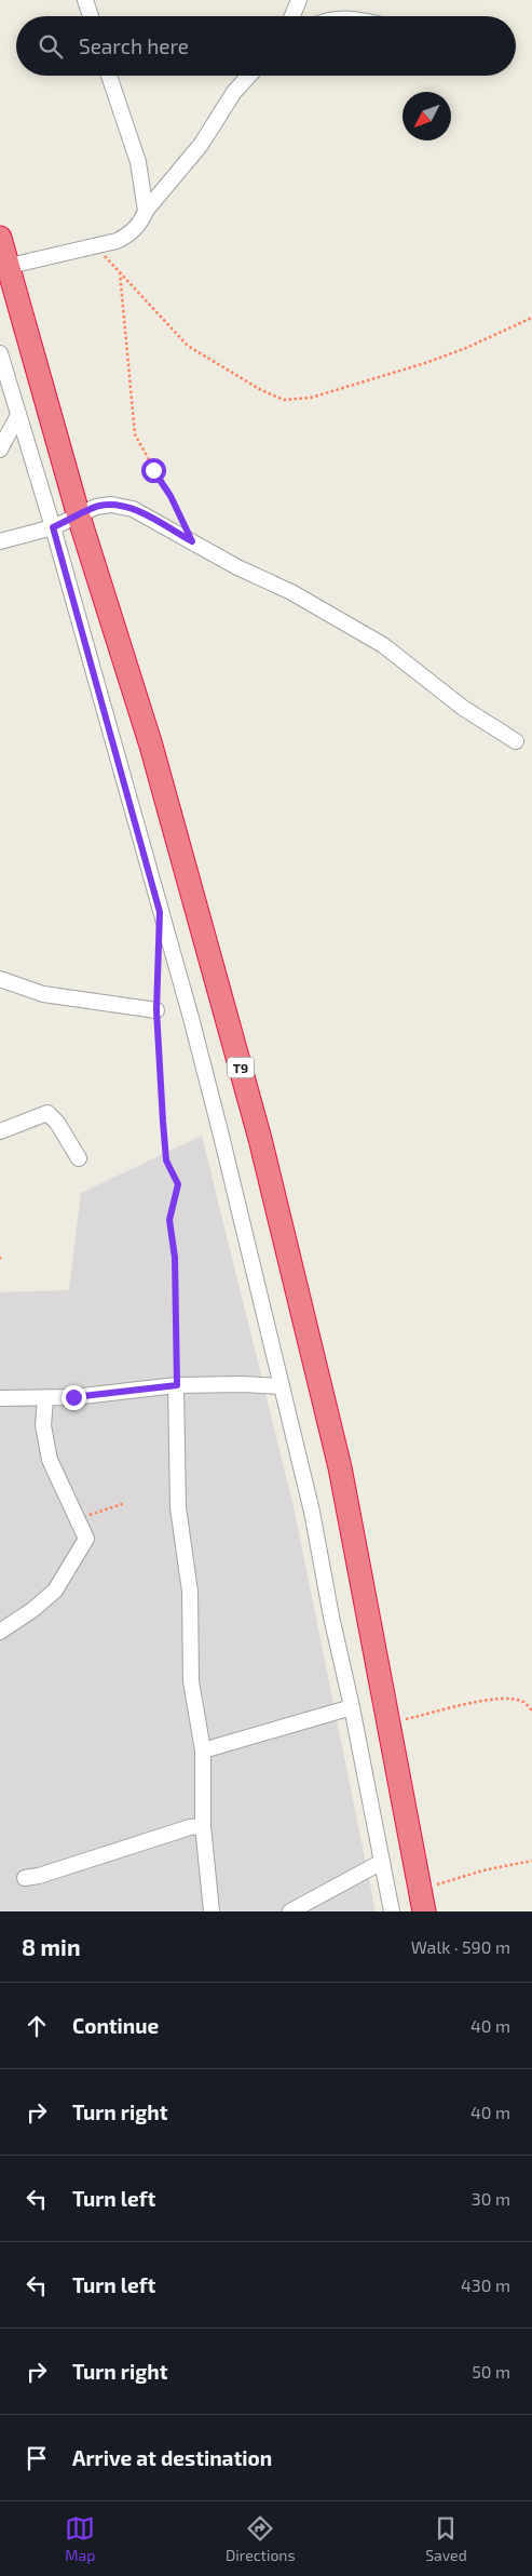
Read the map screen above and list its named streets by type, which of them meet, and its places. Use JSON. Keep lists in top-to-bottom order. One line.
{"streets":{"highway":["T9"]},"north":"bottom left","page":{"search":"Search here","heading":["8 min","Walk · 590 m"],"list":[["Continue","40 m"],["Turn right","40 m"],["Turn left","30 m"],["Turn left","430 m"],["Turn right","50 m"],"Arrive at destination"],"nav":["Map","Directions","Saved"]}}
